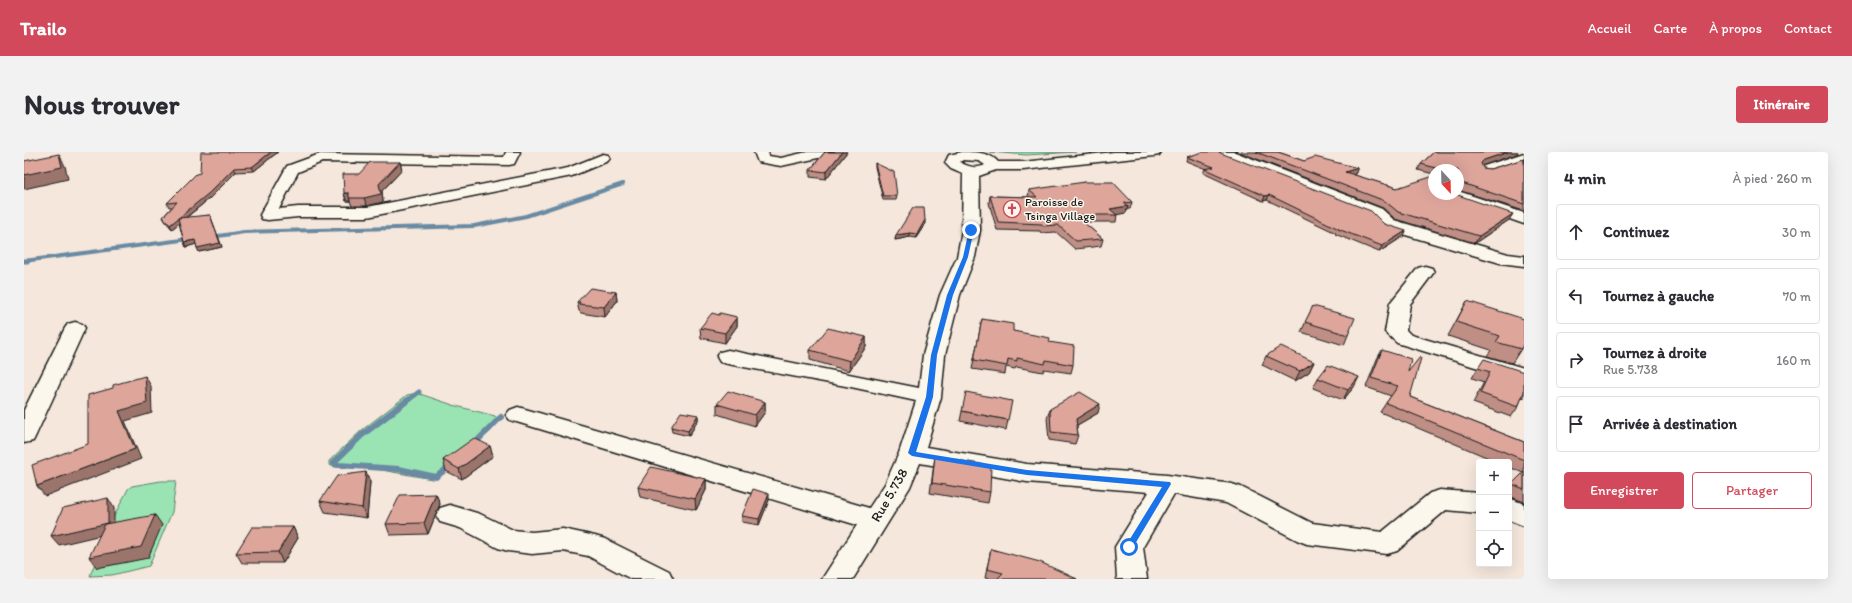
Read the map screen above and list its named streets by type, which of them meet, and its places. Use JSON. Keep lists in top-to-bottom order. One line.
{"streets":{"street":["Rue 5.738"]},"places":{"church":["Paroisse de Tsinga Village"]},"north":"bottom","page":{"header":"Trailo","nav":["Accueil","Carte","À propos","Contact"],"buttons":["Itinéraire",["Enregistrer","Partager"]],"title":"Nous trouver","heading":["4 min","À pied · 260 m"],"list":[["Continuez","30 m"],["Tournez à gauche","70 m"],["Tournez à droite","Rue 5.738","160 m"],"Arrivée à destination"],"map_buttons":["+","−"]}}
